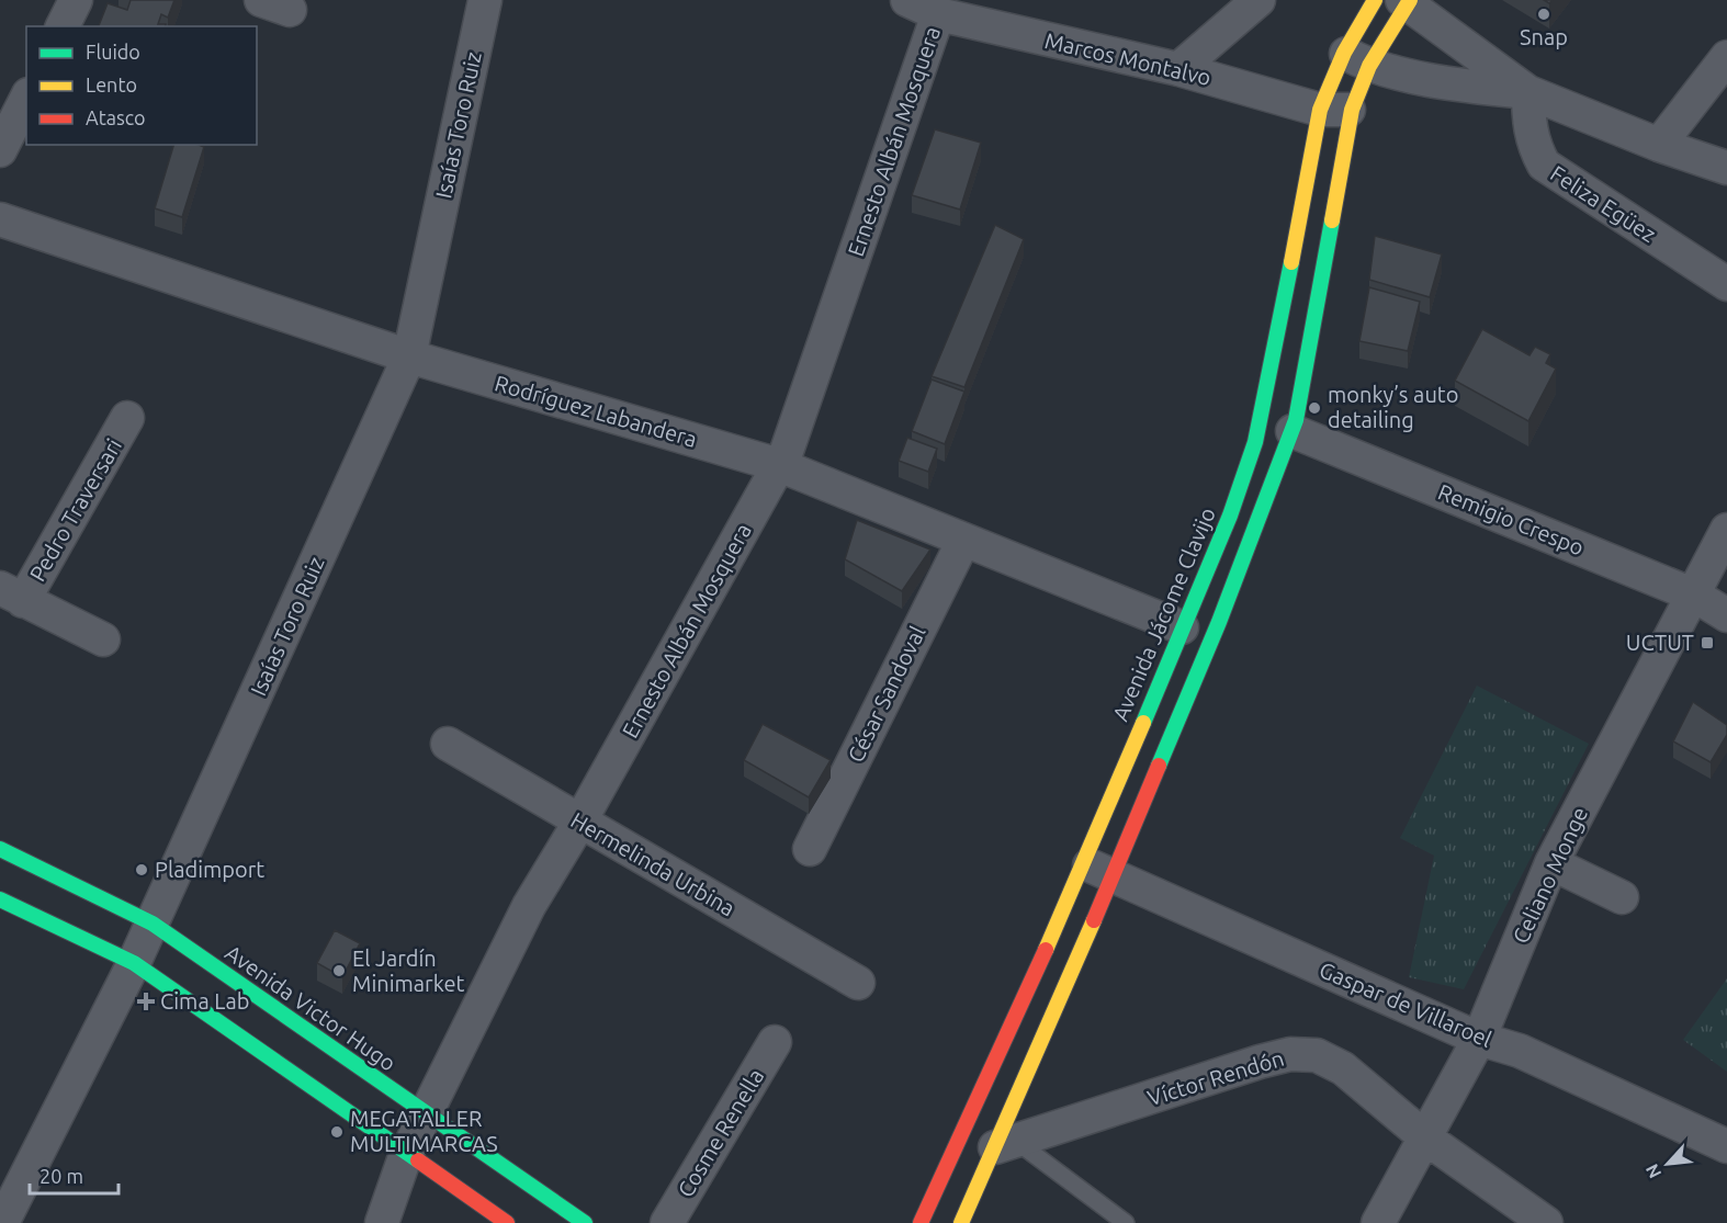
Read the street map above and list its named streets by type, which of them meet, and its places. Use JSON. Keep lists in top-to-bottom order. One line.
{"streets":{"street":["Marcos Montalvo","Isaías Toro Ruiz","Ernesto Albán Mosquera","Feliza Egüez","Rodríguez Labandera","Pedro Traversari","Remigio Crespo","Avenida Jácome Clavijo","César Sandoval","Hermelinda Urbina","Celiano Monge","Gaspar de Villaroel","Avenida Victor Hugo","Víctor Rendón","Cosme Renella"]},"crossings":[["Marcos Montalvo","Ernesto Albán Mosquera"],["Marcos Montalvo","Avenida Jácome Clavijo"],["Isaías Toro Ruiz","Rodríguez Labandera"],["Isaías Toro Ruiz","Avenida Victor Hugo"],["Ernesto Albán Mosquera","Rodríguez Labandera"],["Ernesto Albán Mosquera","Hermelinda Urbina"],["Ernesto Albán Mosquera","Avenida Victor Hugo"],["Rodríguez Labandera","Avenida Jácome Clavijo"],["Rodríguez Labandera","César Sandoval"],["Remigio Crespo","Avenida Jácome Clavijo"],["Remigio Crespo","Celiano Monge"],["Avenida Jácome Clavijo","Gaspar de Villaroel"],["Avenida Jácome Clavijo","Víctor Rendón"],["Celiano Monge","Gaspar de Villaroel"],["Celiano Monge","Víctor Rendón"]],"places":{"other":["Snap","monky’s auto detailing","Pladimport","El Jardín Minimarket","MEGATALLER MULTIMARCAS"],"transit":["UCTUT"],"health":["Cima Lab"]},"legend":["Fluido","Lento","Atasco"],"scale_bar":"20 m","north":"bottom left"}
